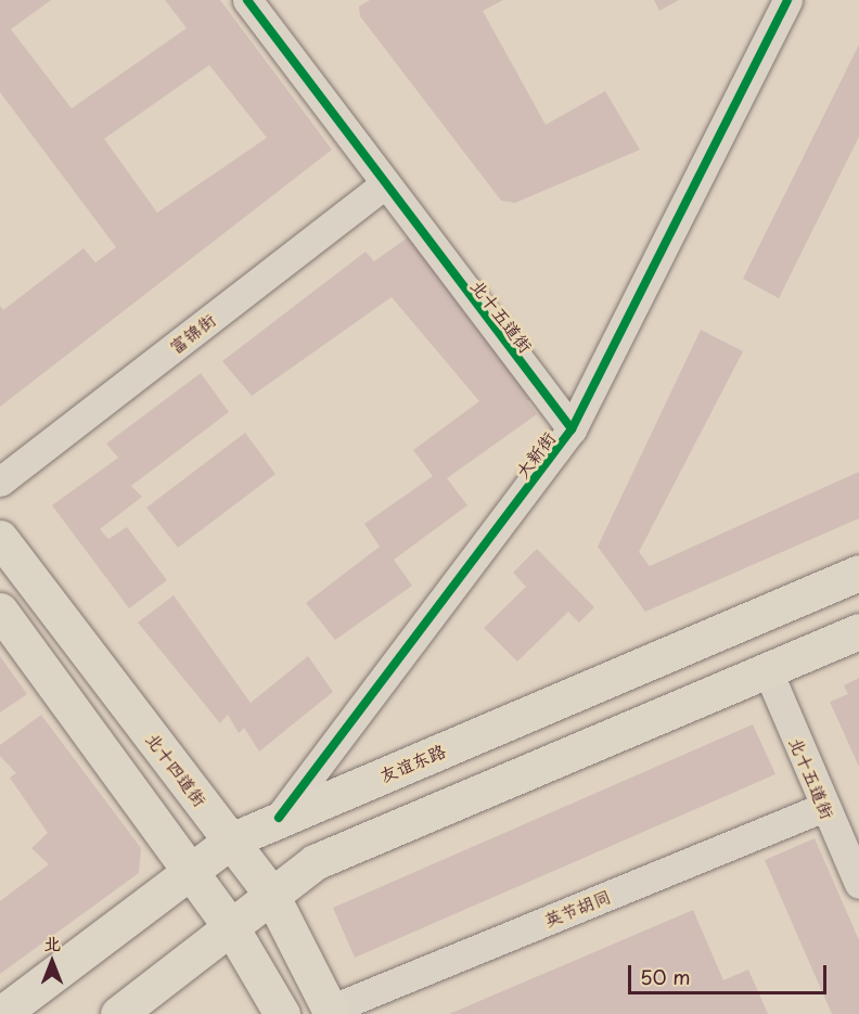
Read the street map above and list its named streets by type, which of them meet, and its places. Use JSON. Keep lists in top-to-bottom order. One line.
{"streets":{"main road":["友谊东路","北十四道街"],"street":["北十五道街","富锦街","大新街","英节胡同"]},"crossings":[["北十五道街","富锦街"],["北十五道街","大新街"],["北十五道街","英节胡同"],["大新街","友谊东路"],["友谊东路","北十四道街"],["北十四道街","英节胡同"]],"scale_bar":"50 m","north":"top"}
